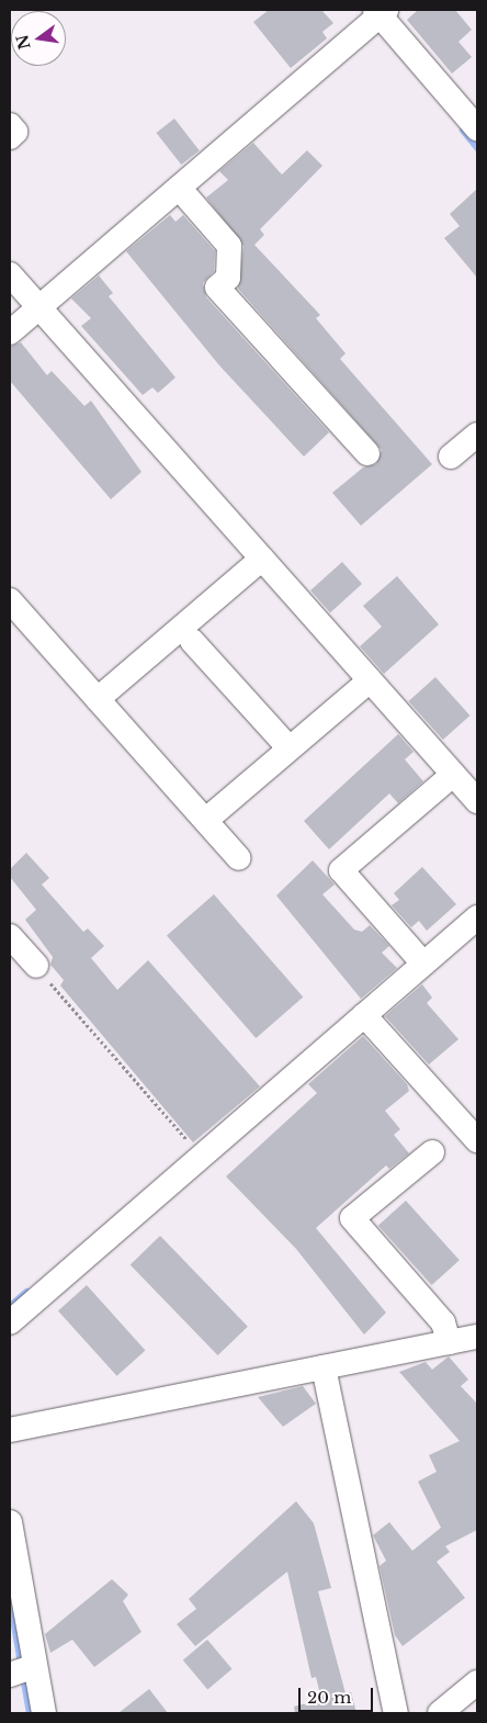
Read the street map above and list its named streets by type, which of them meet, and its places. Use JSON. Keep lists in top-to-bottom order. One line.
{"scale_bar":"20 m","north":"left"}
